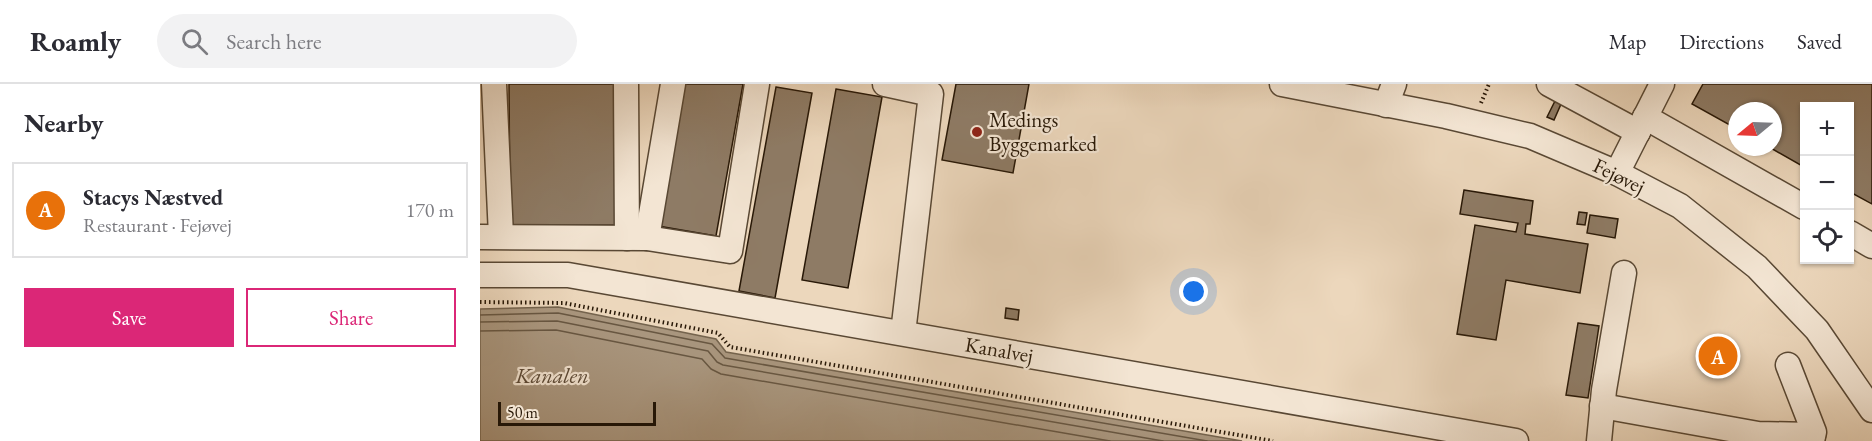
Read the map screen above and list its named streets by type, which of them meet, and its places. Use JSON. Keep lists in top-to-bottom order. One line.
{"streets":{"street":["Fejøvej","Kanalvej"]},"water":["Kanalen"],"places":["Medings Byggemarked"],"scale_bar":"50 m","north":"left","page":{"header":"Roamly","search":"Search here","nav":["Map","Directions","Saved"],"heading":"Nearby","map_buttons":["+","−"],"list":[{"mark":"A","name":"Stacys Næstved","note":"Restaurant · Fejøvej","value":"170 m"}],"buttons":["Save","Share"],"pins":"A","scale":"50 m"}}
